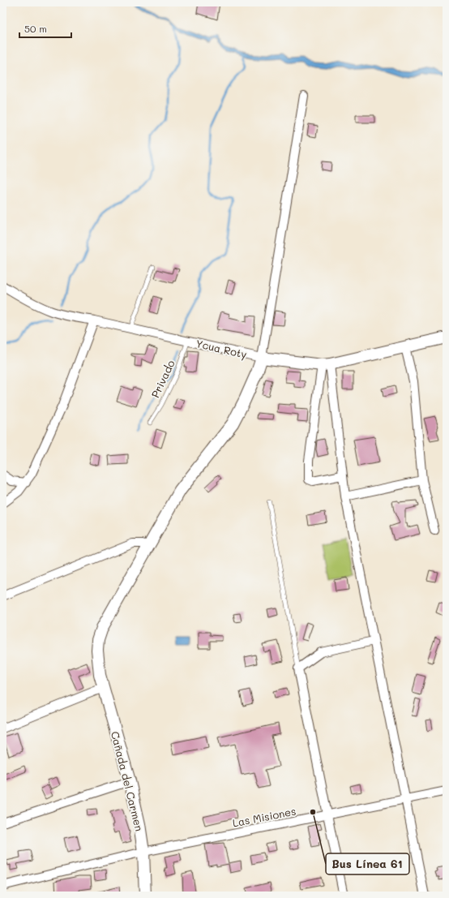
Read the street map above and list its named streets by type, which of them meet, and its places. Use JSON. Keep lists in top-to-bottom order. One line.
{"streets":{"street":["Ycua Roty","Cañada del Carmen","Las Misiones"],"lane":["Privado"]},"crossings":[["Ycua Roty","Privado"],["Ycua Roty","Cañada del Carmen"],["Cañada del Carmen","Las Misiones"]],"places":["Bus Línea 61"],"scale_bar":"50 m"}
